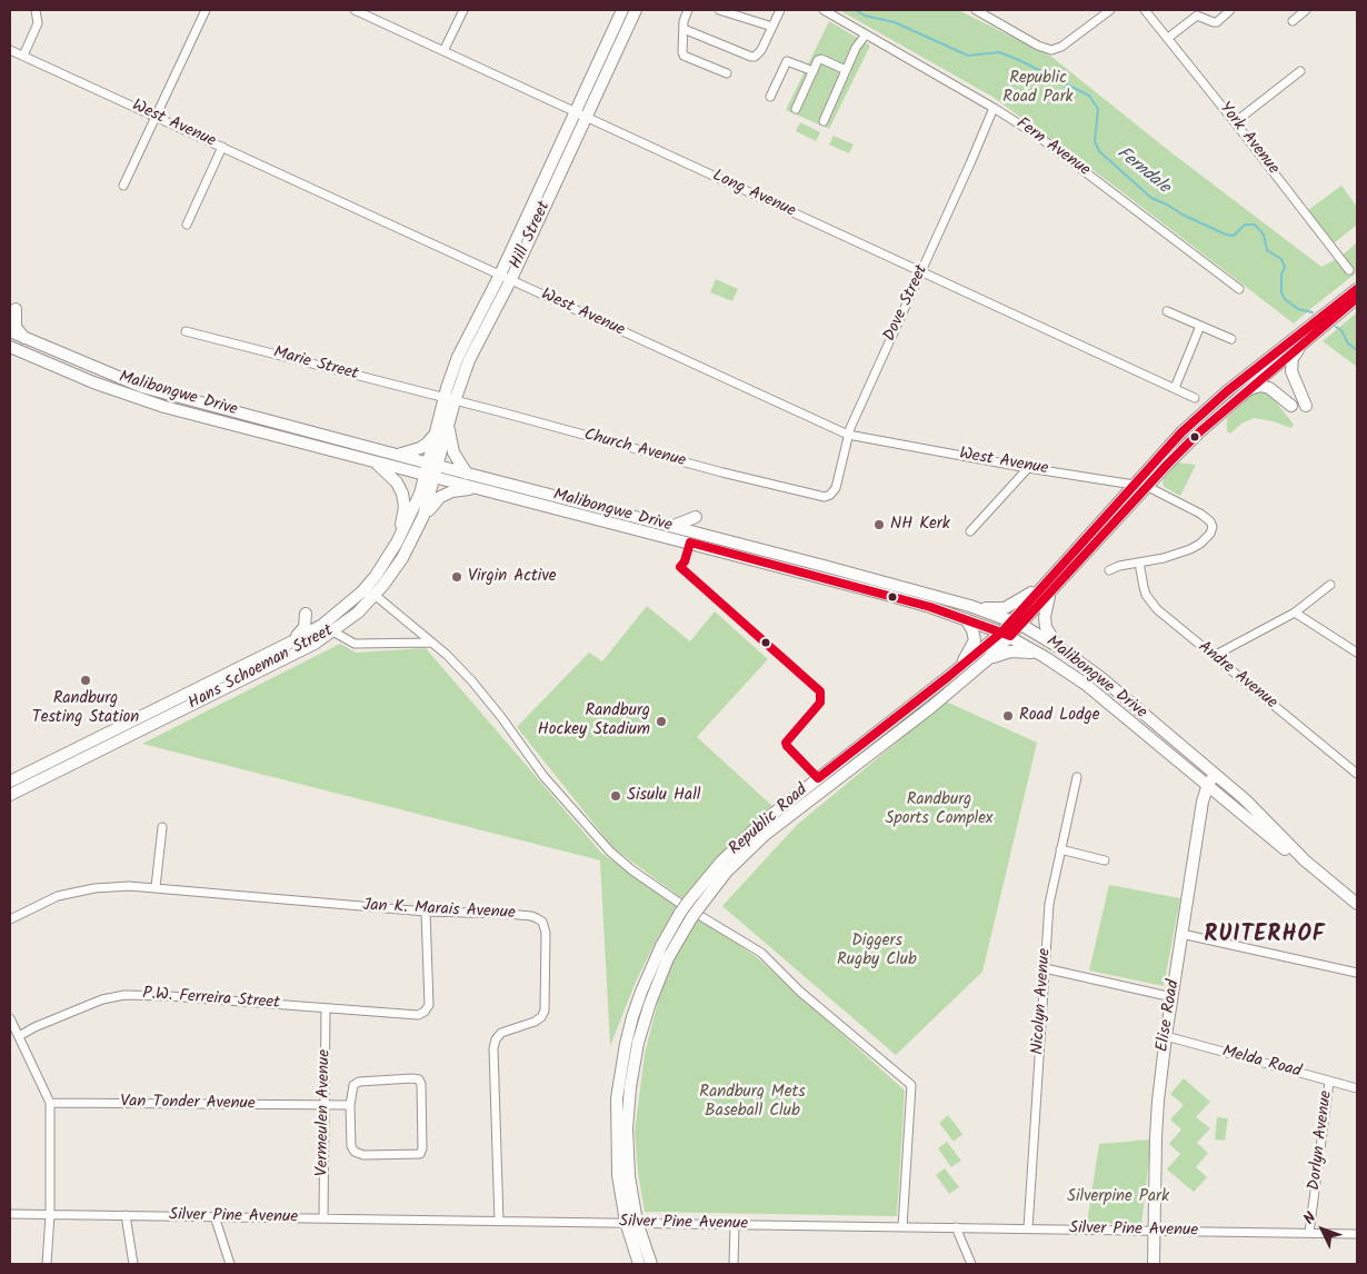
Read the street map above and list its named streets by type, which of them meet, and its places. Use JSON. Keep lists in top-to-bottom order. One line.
{"streets":{"main road":["Hill Street","Malibongwe Drive","Hans Schoeman Street","Republic Road","Elise Road"],"street":["West Avenue","York Avenue","Fern Avenue","Long Avenue","Dove Street","Marie Street","Church Avenue","Andre Avenue","Jan K. Marais Avenue","P.W. Ferreira Street","Nicolyn Avenue","Melda Road","Van Tonder Avenue","Vermeulen Avenue","Dorlyn Avenue","Silver Pine Avenue"]},"crossings":[["West Avenue","Hill Street"],["West Avenue","Dove Street"],["West Avenue","Republic Road"],["Fern Avenue","Dove Street"],["Long Avenue","Hill Street"],["Long Avenue","Dove Street"],["Hill Street","Marie Street"],["Hill Street","Malibongwe Drive"],["Hill Street","Church Avenue"],["Hill Street","Hans Schoeman Street"],["Dove Street","Church Avenue"],["Marie Street","Church Avenue"],["Malibongwe Drive","Hans Schoeman Street"],["Malibongwe Drive","Republic Road"],["Malibongwe Drive","Elise Road"],["Republic Road","Silver Pine Avenue"],["Jan K. Marais Avenue","P.W. Ferreira Street"],["Jan K. Marais Avenue","Silver Pine Avenue"],["P.W. Ferreira Street","Vermeulen Avenue"],["Nicolyn Avenue","Silver Pine Avenue"],["Elise Road","Melda Road"],["Elise Road","Silver Pine Avenue"],["Melda Road","Dorlyn Avenue"],["Van Tonder Avenue","Vermeulen Avenue"],["Vermeulen Avenue","Silver Pine Avenue"],["Dorlyn Avenue","Silver Pine Avenue"]],"districts":["RUITERHOF"],"water":["Ferndale"],"parks":["Republic Road Park","Randburg Sports Complex","Diggers Rugby Club","Randburg Mets Baseball Club","Silverpine Park"],"places":["NH Kerk","Virgin Active","Randburg Testing Station","Road Lodge","Randburg Hockey Stadium","Sisulu Hall"],"north":"top left"}
